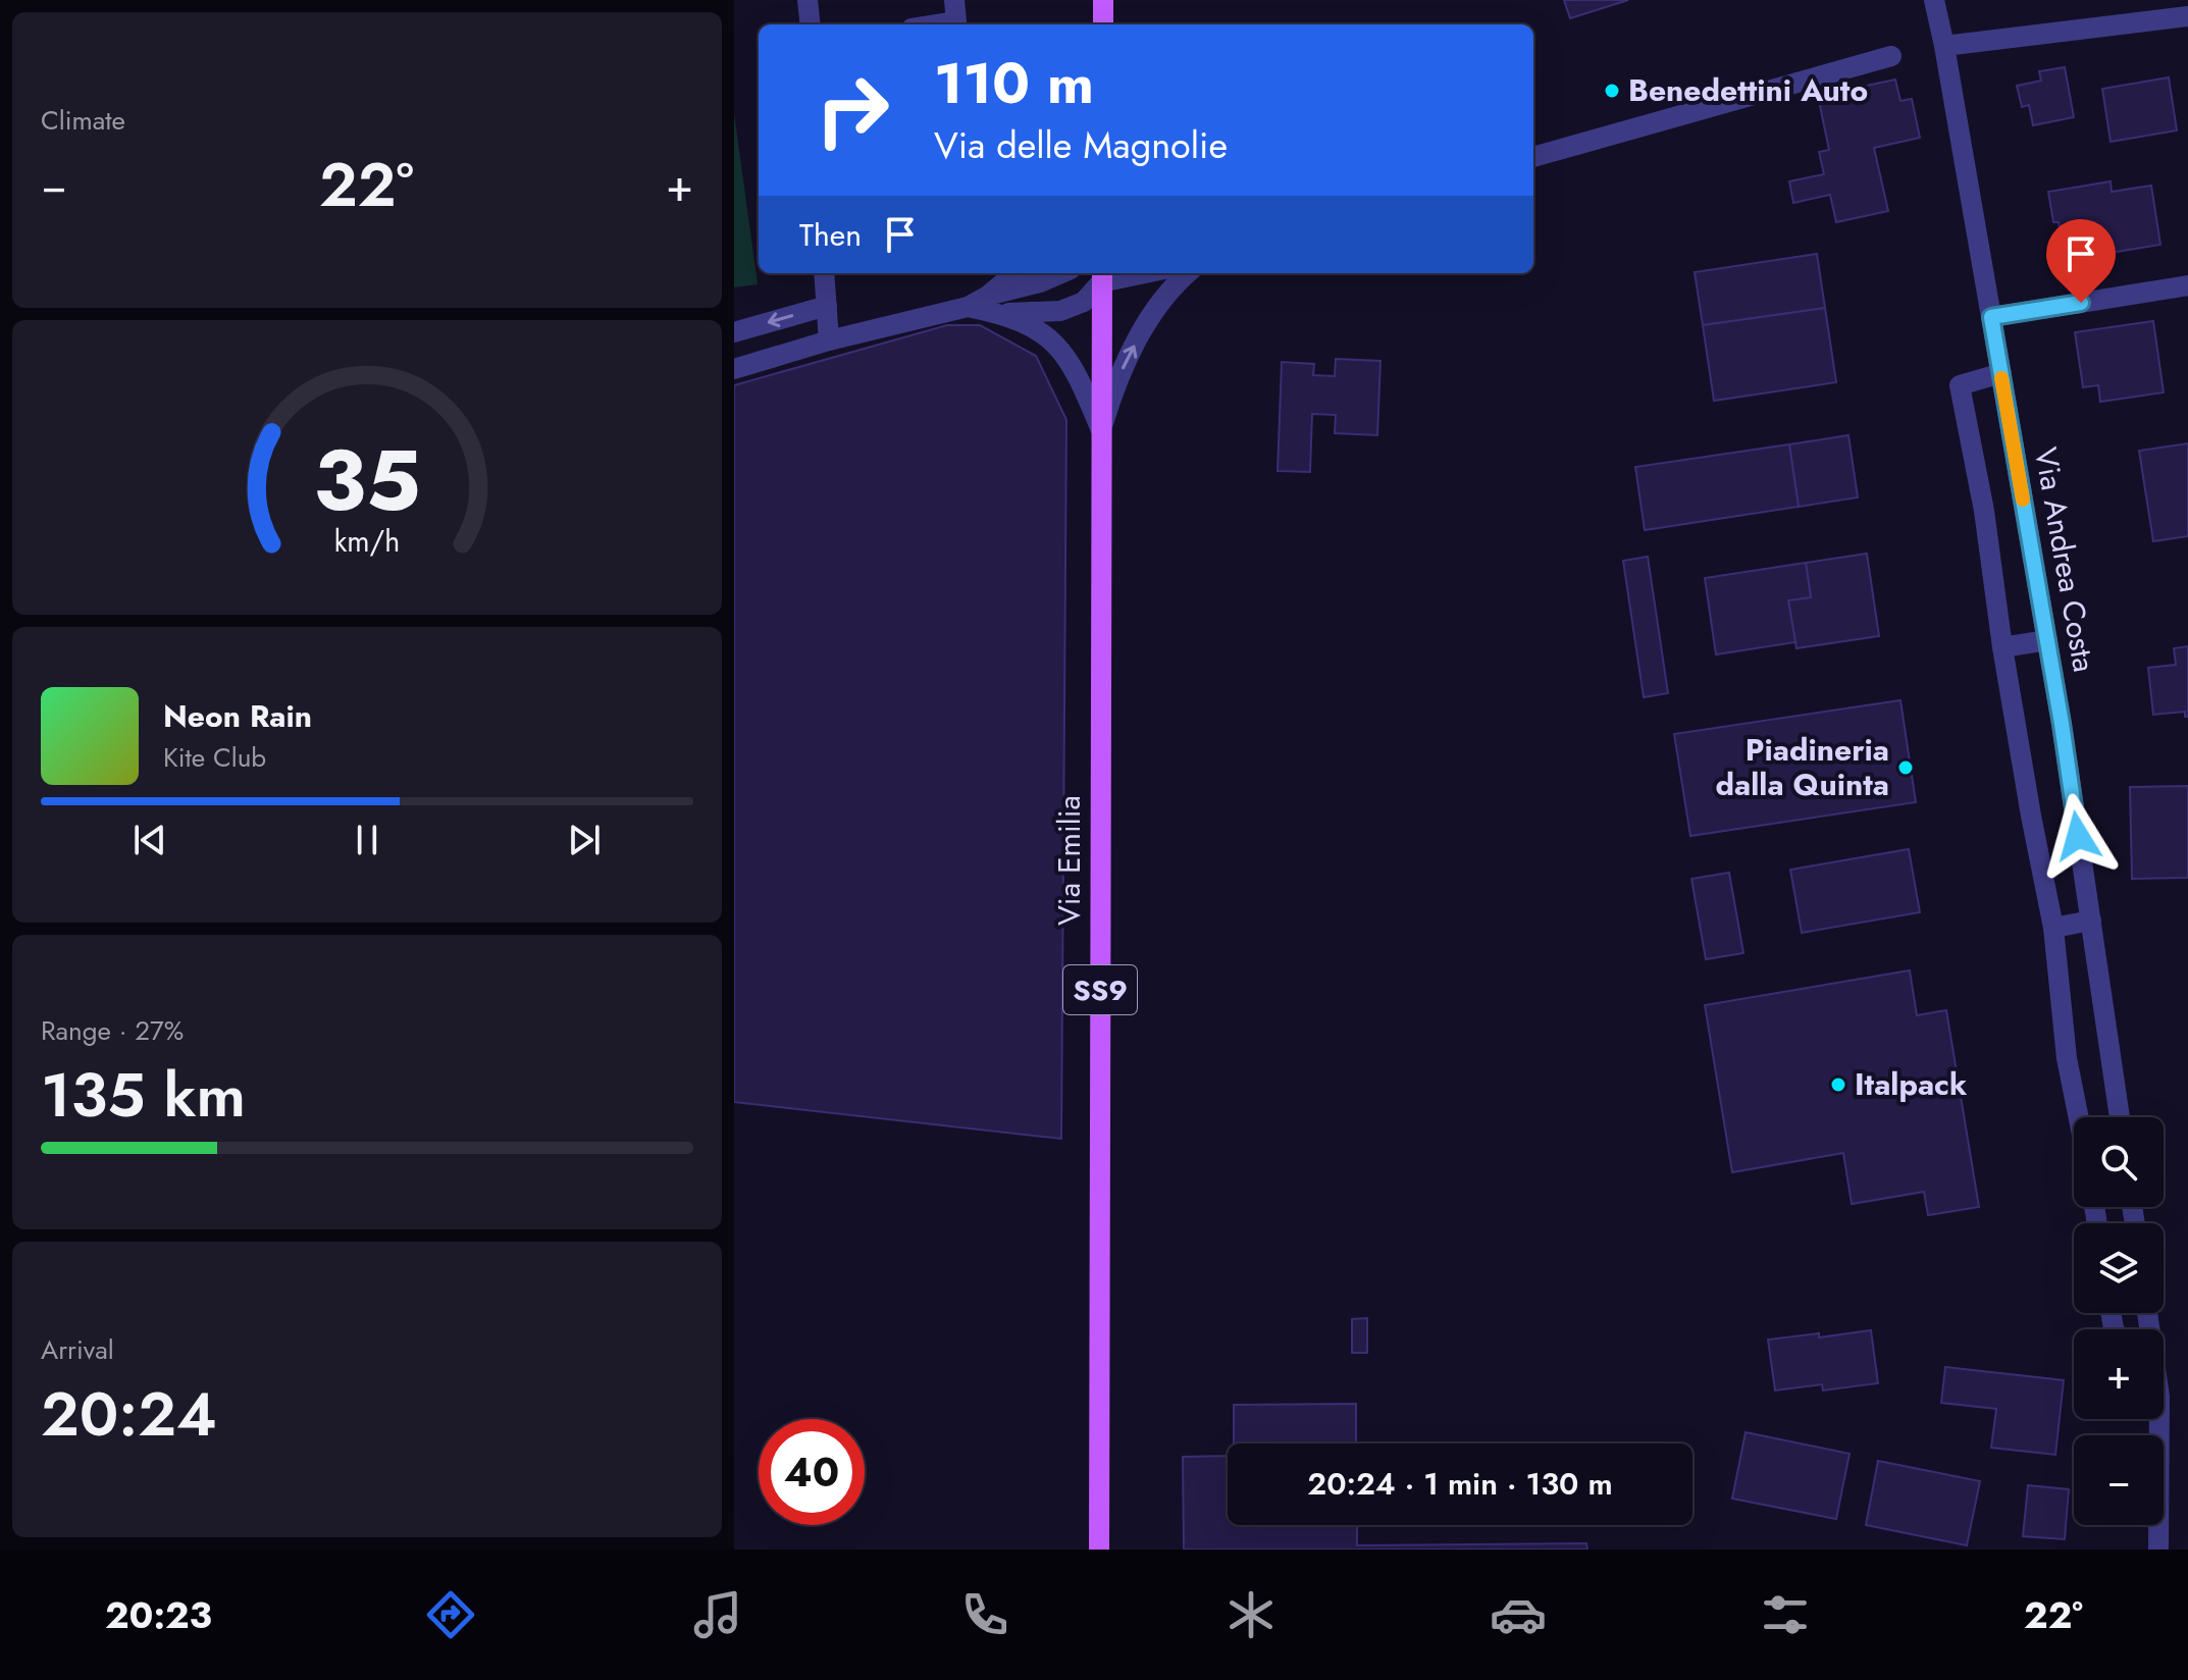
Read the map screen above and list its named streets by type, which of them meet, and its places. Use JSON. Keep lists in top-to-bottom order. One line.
{"streets":{"main road":["Via Emilia","SS9"],"street":["Via Andrea Costa"]},"places":["Benedettini Auto","Piadineria dalla Quinta","Italpack"],"page":{"tile":["Climate",["Range · 27%","135 km"],["Arrival","20:24"]],"turn":["110 m","Via delle Magnolie"],"heat":["−","22°","+"],"then":"Then","song":["Neon Rain","Kite Club"],"map_buttons":["+","−"],"limit":"40","trip":"20:24 · 1 min · 130 m","tabs":["20:23","22°"],"gauge":["35","km/h"]}}
